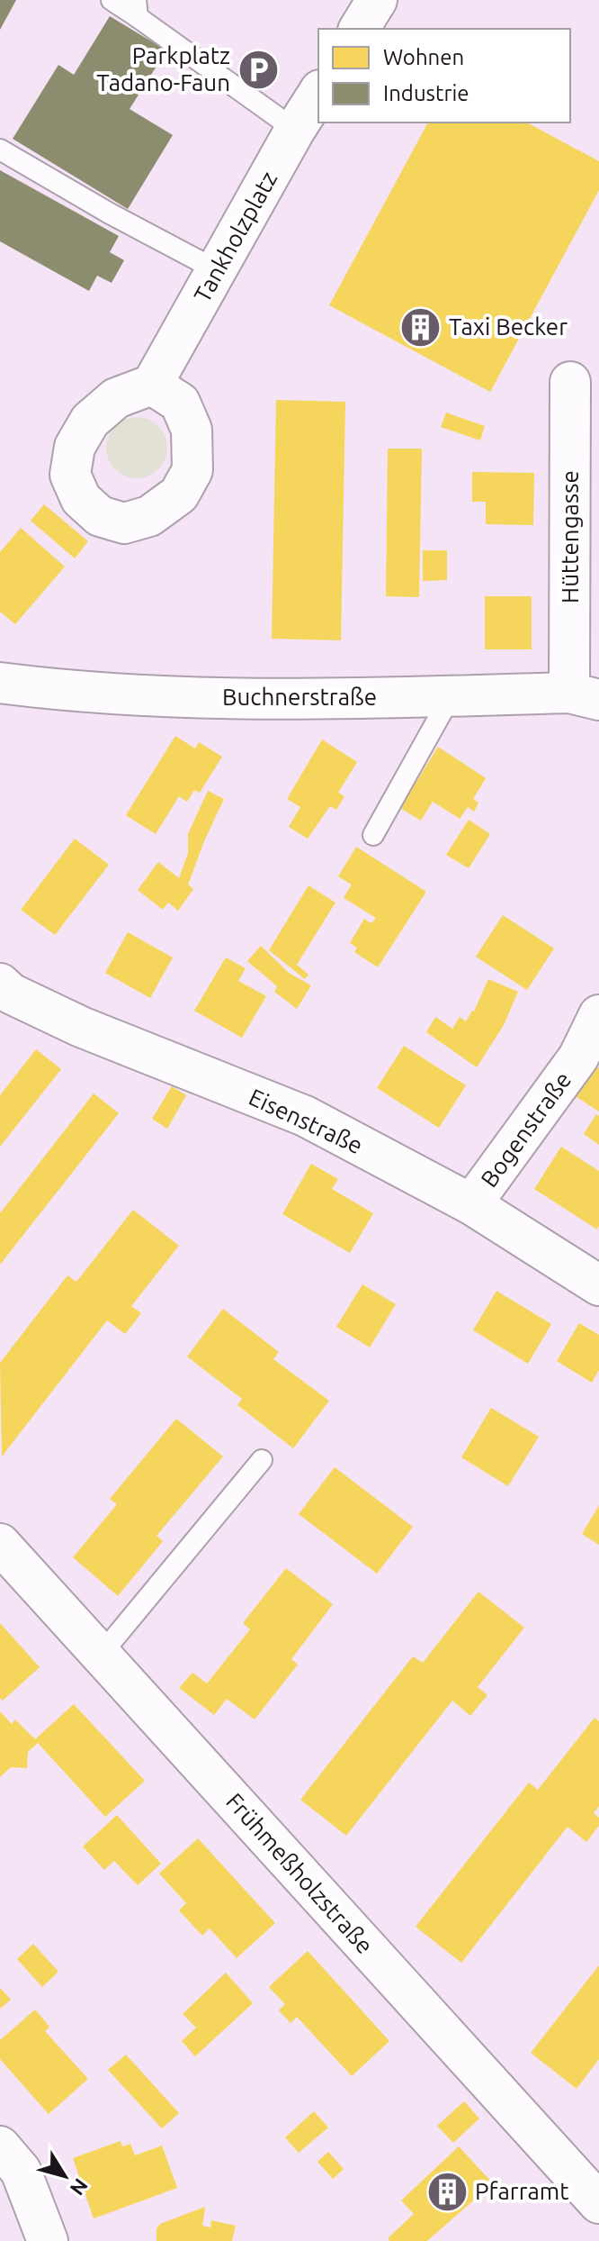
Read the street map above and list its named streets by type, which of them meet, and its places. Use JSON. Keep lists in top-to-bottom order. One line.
{"streets":{"street":["Tankholzplatz","Hüttengasse","Buchnerstraße","Eisenstraße","Bogenstraße","Frühmeßholzstraße"]},"crossings":[["Hüttengasse","Buchnerstraße"],["Eisenstraße","Bogenstraße"]],"places":{"parking":["Parkplatz Tadano-Faun"],"building":["Taxi Becker","Pfarramt"]},"legend":["Wohnen","Industrie"],"north":"bottom right"}
